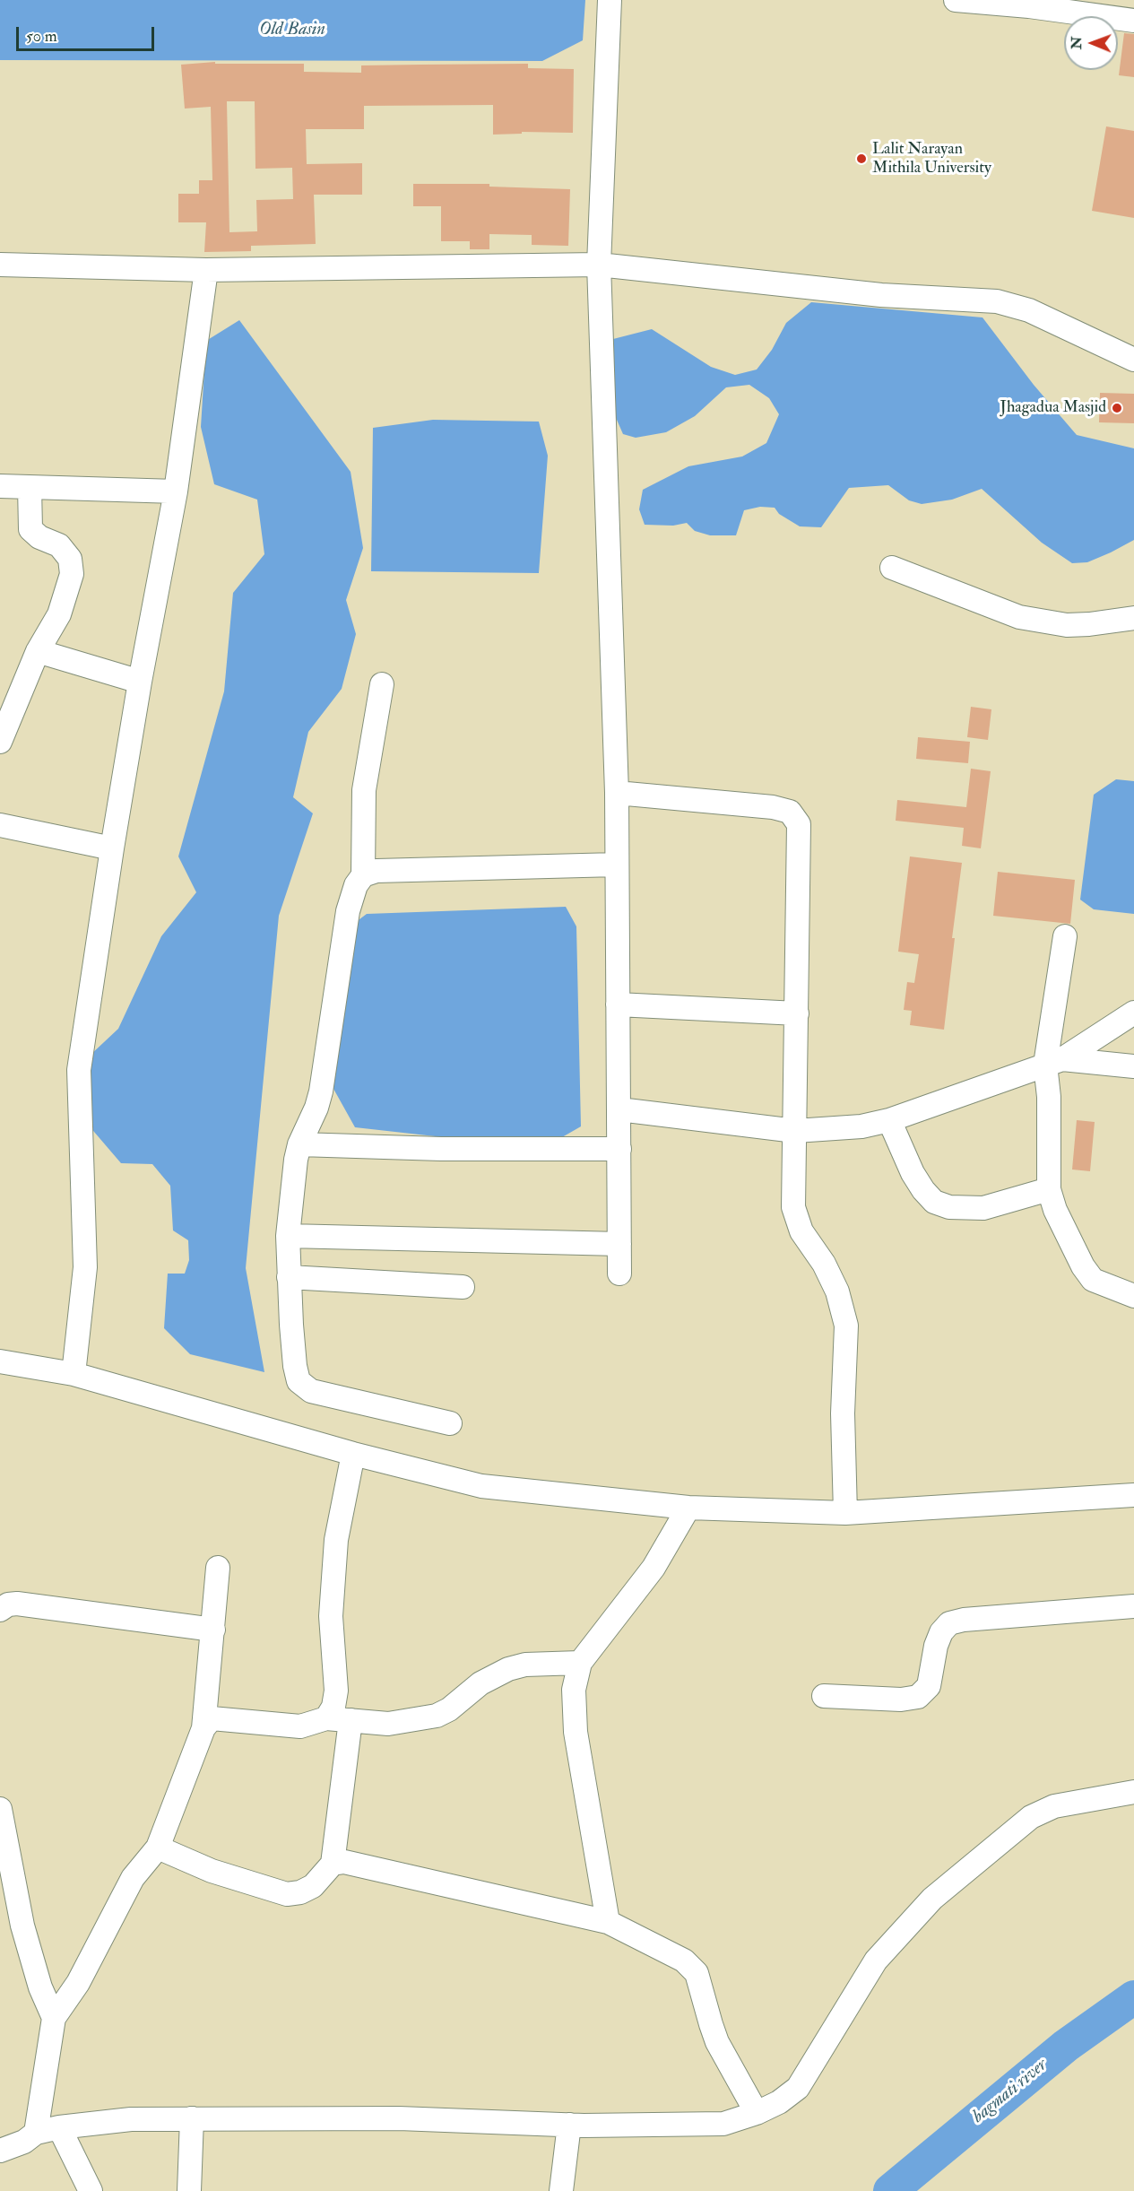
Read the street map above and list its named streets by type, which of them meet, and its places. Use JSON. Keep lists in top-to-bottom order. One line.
{"water":["Old Basin","bagmati river"],"places":["Lalit Narayan Mithila University","Jhagadua Masjid"],"scale_bar":"50 m","north":"left"}
